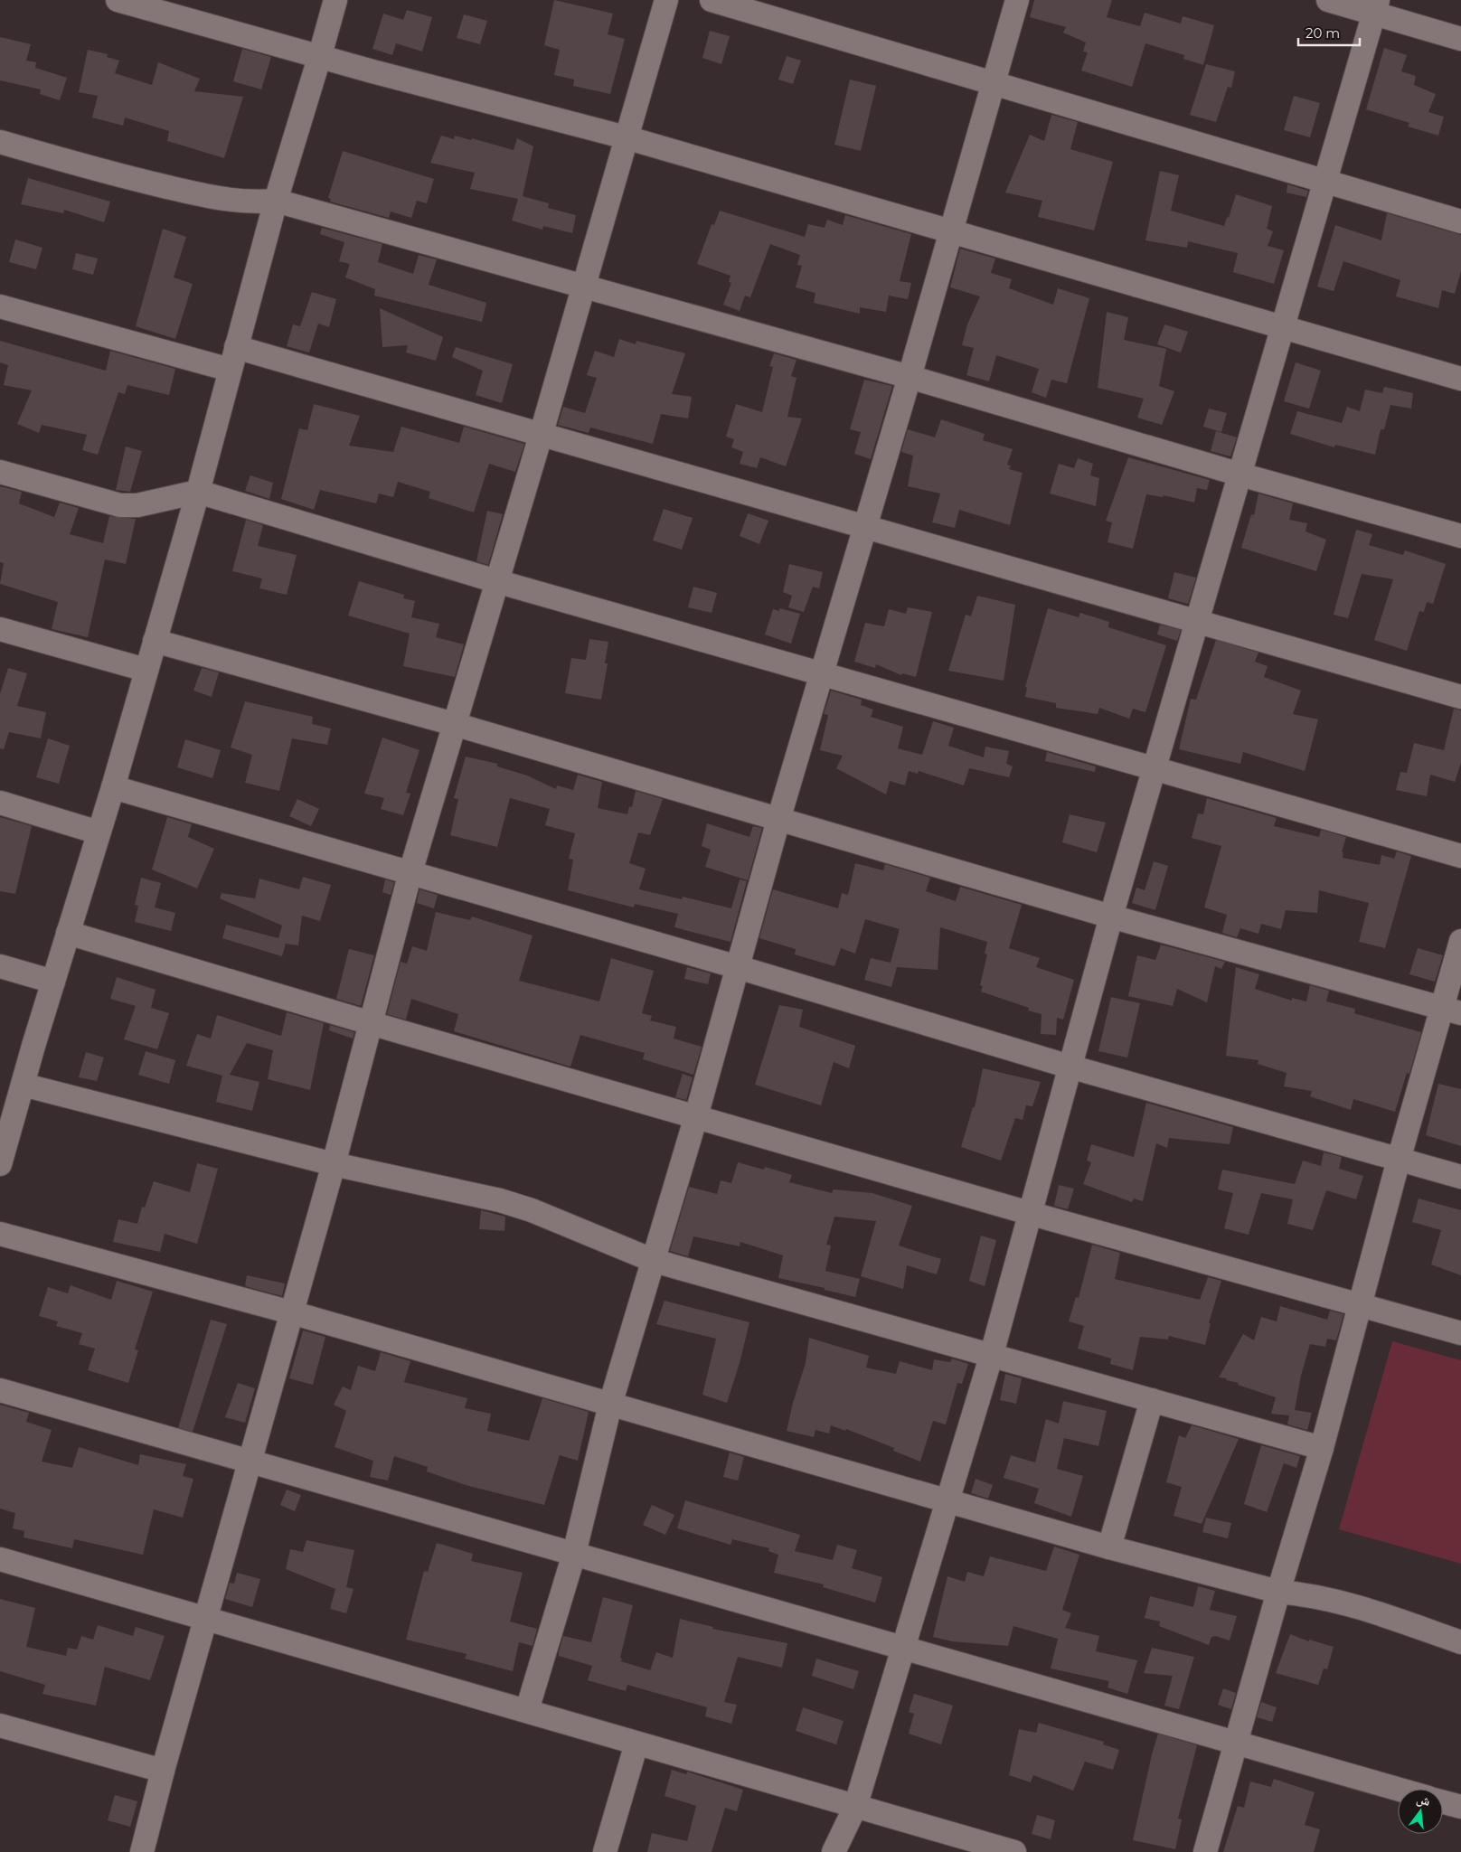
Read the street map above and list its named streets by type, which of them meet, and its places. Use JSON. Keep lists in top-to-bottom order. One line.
{"scale_bar":"20 m","north":"top"}
